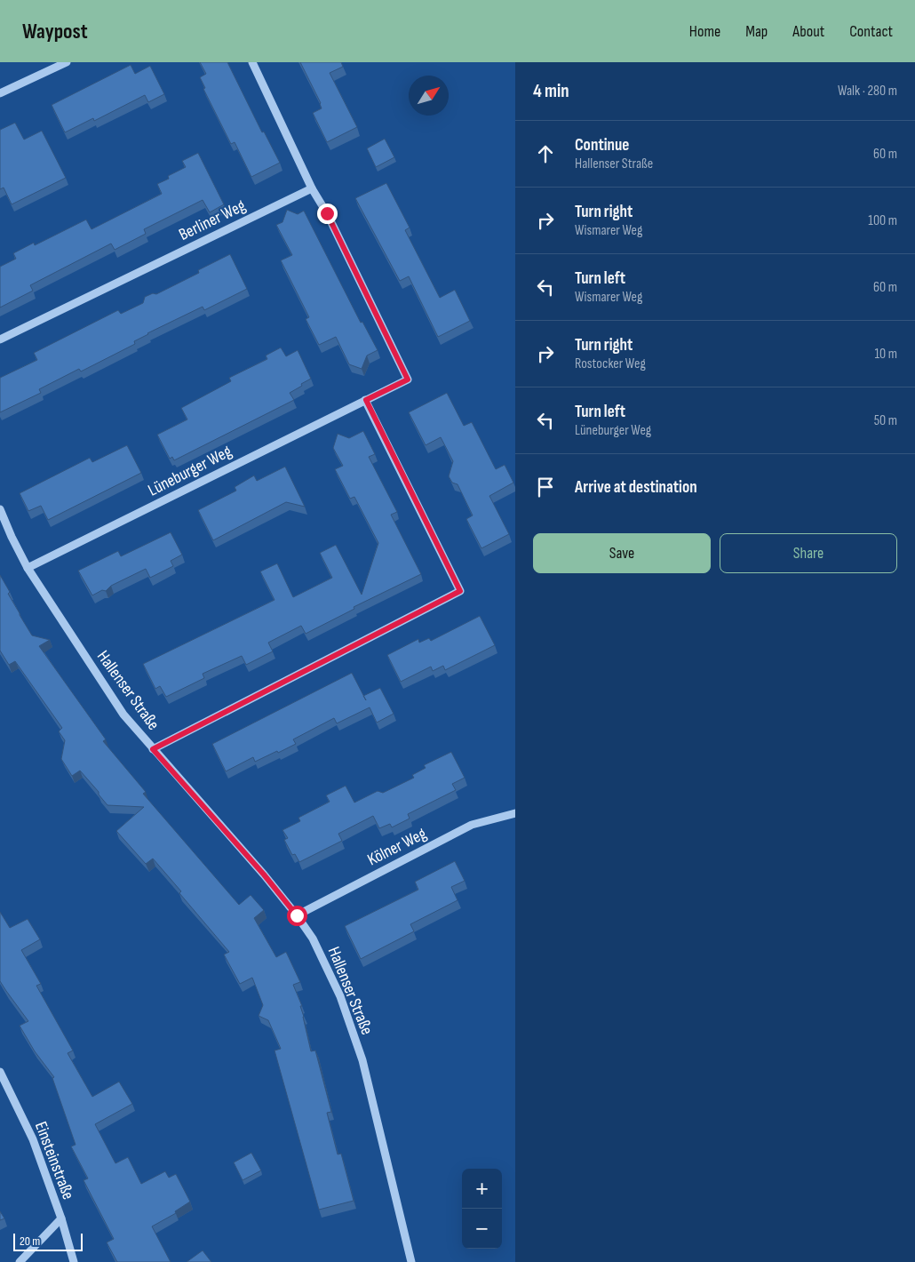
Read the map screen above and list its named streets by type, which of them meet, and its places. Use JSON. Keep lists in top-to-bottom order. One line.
{"streets":{"street":["Berliner Weg","Lüneburger Weg","Hallenser Straße","Kölner Weg","Einsteinstraße"]},"crossings":[["Berliner Weg","Lüneburger Weg"],["Lüneburger Weg","Hallenser Straße"],["Hallenser Straße","Kölner Weg"]],"scale_bar":"20 m","north":"top right","page":{"header":"Waypost","nav":["Home","Map","About","Contact"],"heading":["4 min","Walk · 280 m"],"list":[["Continue","Hallenser Straße","60 m"],["Turn right","Wismarer Weg","100 m"],["Turn left","Wismarer Weg","60 m"],["Turn right","Rostocker Weg","10 m"],["Turn left","Lüneburger Weg","50 m"],"Arrive at destination"],"buttons":["Save","Share"],"map_buttons":["+","−"],"scale":"20 m"}}
